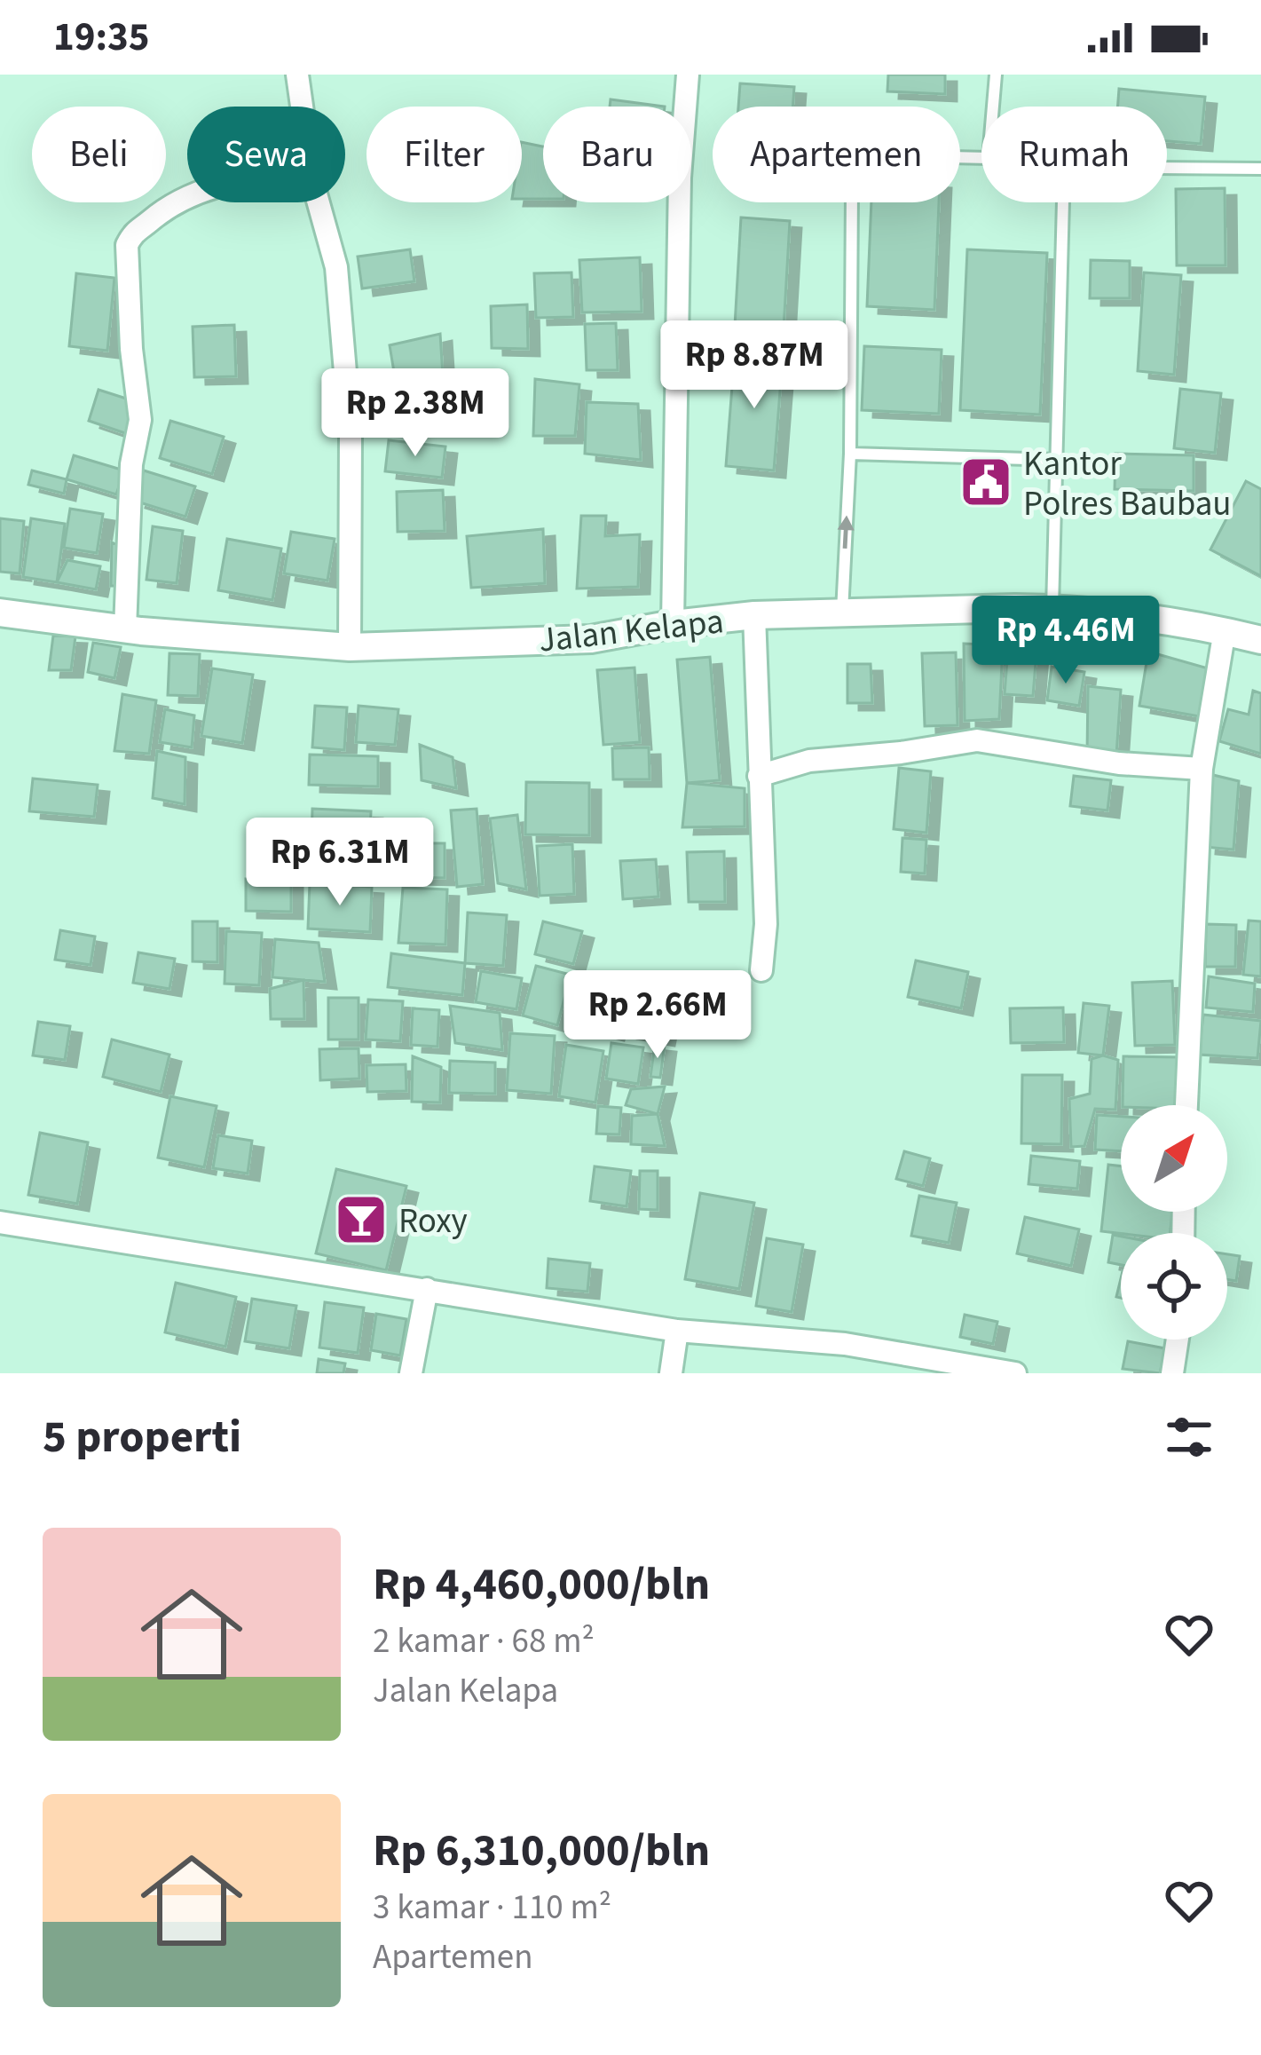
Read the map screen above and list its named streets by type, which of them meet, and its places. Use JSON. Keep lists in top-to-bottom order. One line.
{"streets":{"street":["Jalan Kelapa"]},"places":{"public building":["Kantor Polres Baubau"],"bar":["Roxy"]},"north":"top right","page":{"status":"19:35","chip":["Beli","Sewa","Filter","Baru","Apartemen","Rumah"],"price":["Rp 8.87M","Rp 2.38M","Rp 4.46M","Rp 6.31M","Rp 2.66M"],"heading":"5 properti","list":[{"name":"Rp 4,460,000/bln","note":"2 kamar · 68 m² · Jalan Kelapa"},{"name":"Rp 6,310,000/bln","note":"3 kamar · 110 m² · Apartemen"}]}}
